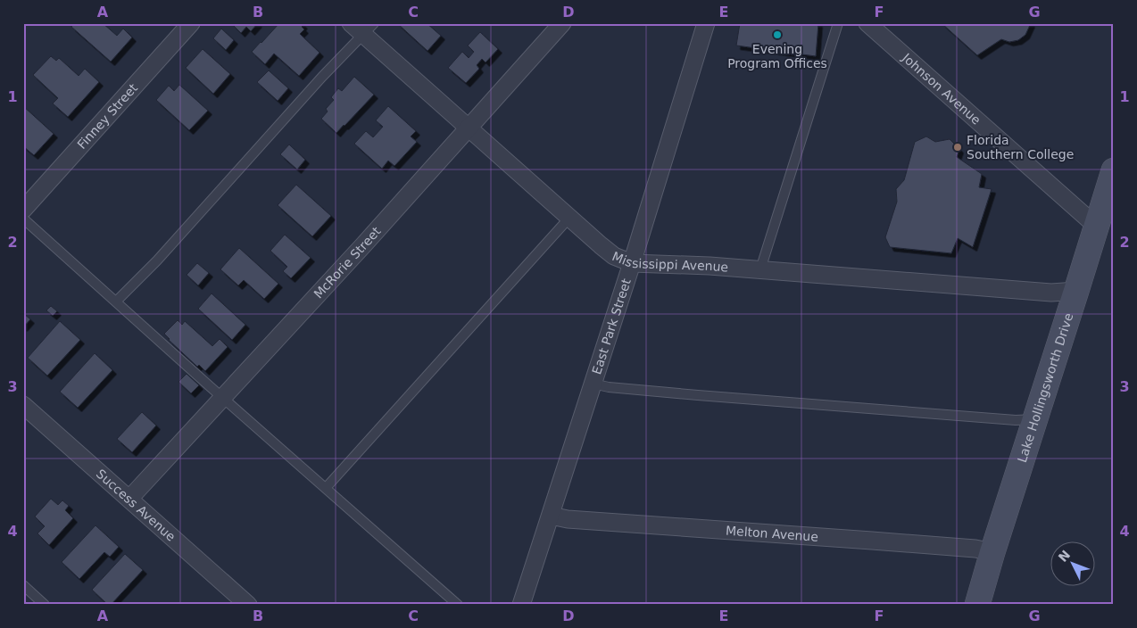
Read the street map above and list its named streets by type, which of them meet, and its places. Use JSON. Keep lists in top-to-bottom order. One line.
{"streets":{"street":["Johnson Avenue","Finney Street","Mississippi Avenue","McRorie Street","East Park Street","Lake Hollingsworth Drive","Success Avenue","Melton Avenue"]},"crossings":[["Johnson Avenue","Lake Hollingsworth Drive"],["Mississippi Avenue","McRorie Street"],["Mississippi Avenue","East Park Street"],["Mississippi Avenue","Lake Hollingsworth Drive"],["McRorie Street","Success Avenue"],["East Park Street","Melton Avenue"],["Lake Hollingsworth Drive","Melton Avenue"]],"places":["Evening Program Offices","Florida Southern College"],"north":"top left","grid":{"columns":["A","B","C","D","E","F","G"],"rows":["1","2","3","4"]}}
